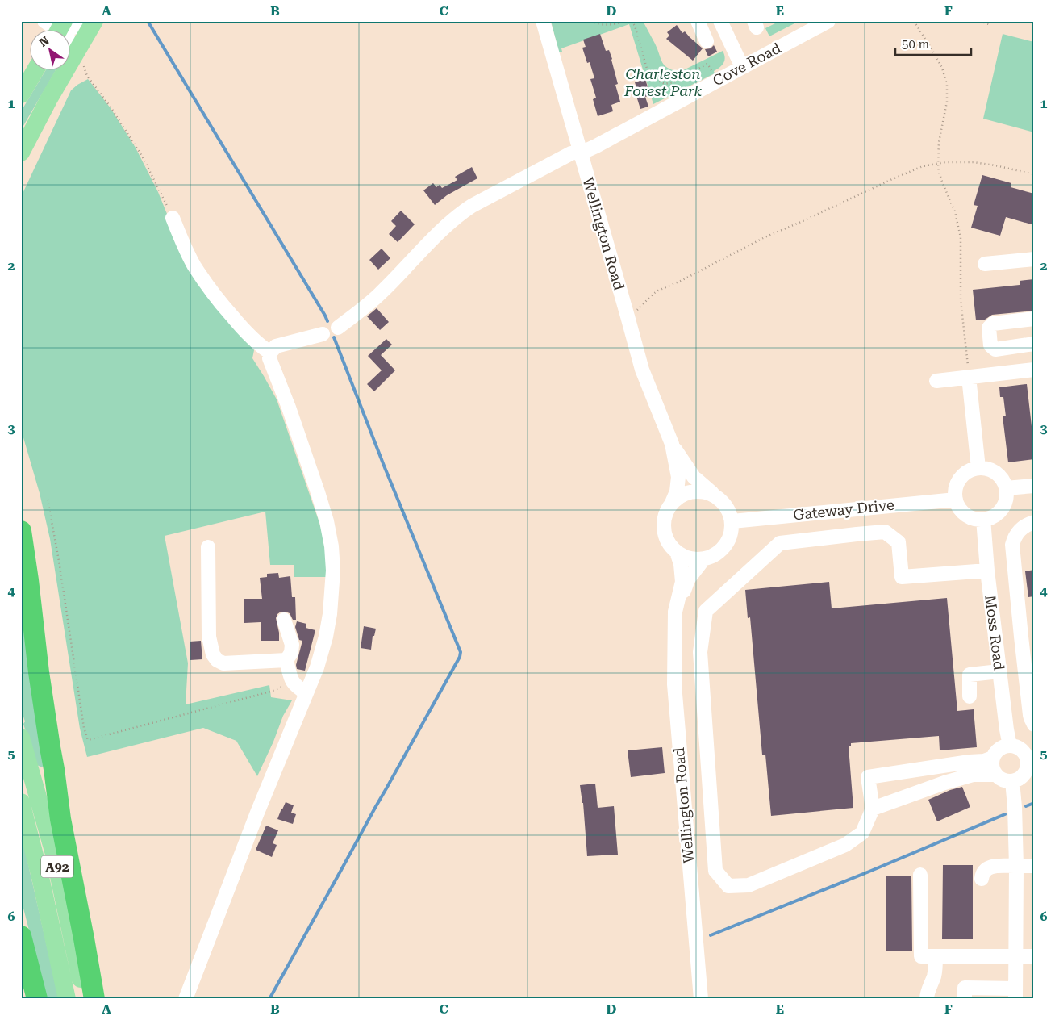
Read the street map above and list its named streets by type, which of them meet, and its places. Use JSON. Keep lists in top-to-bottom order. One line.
{"streets":{"highway":["A92"],"street":["Cove Road","Wellington Road","Gateway Drive","Moss Road"]},"crossings":[["Cove Road","Wellington Road"],["Wellington Road","Gateway Drive"],["Gateway Drive","Moss Road"]],"parks":["Charleston Forest Park"],"scale_bar":"50 m","north":"top left","grid":{"columns":["A","B","C","D","E","F"],"rows":["1","2","3","4","5","6"]}}
